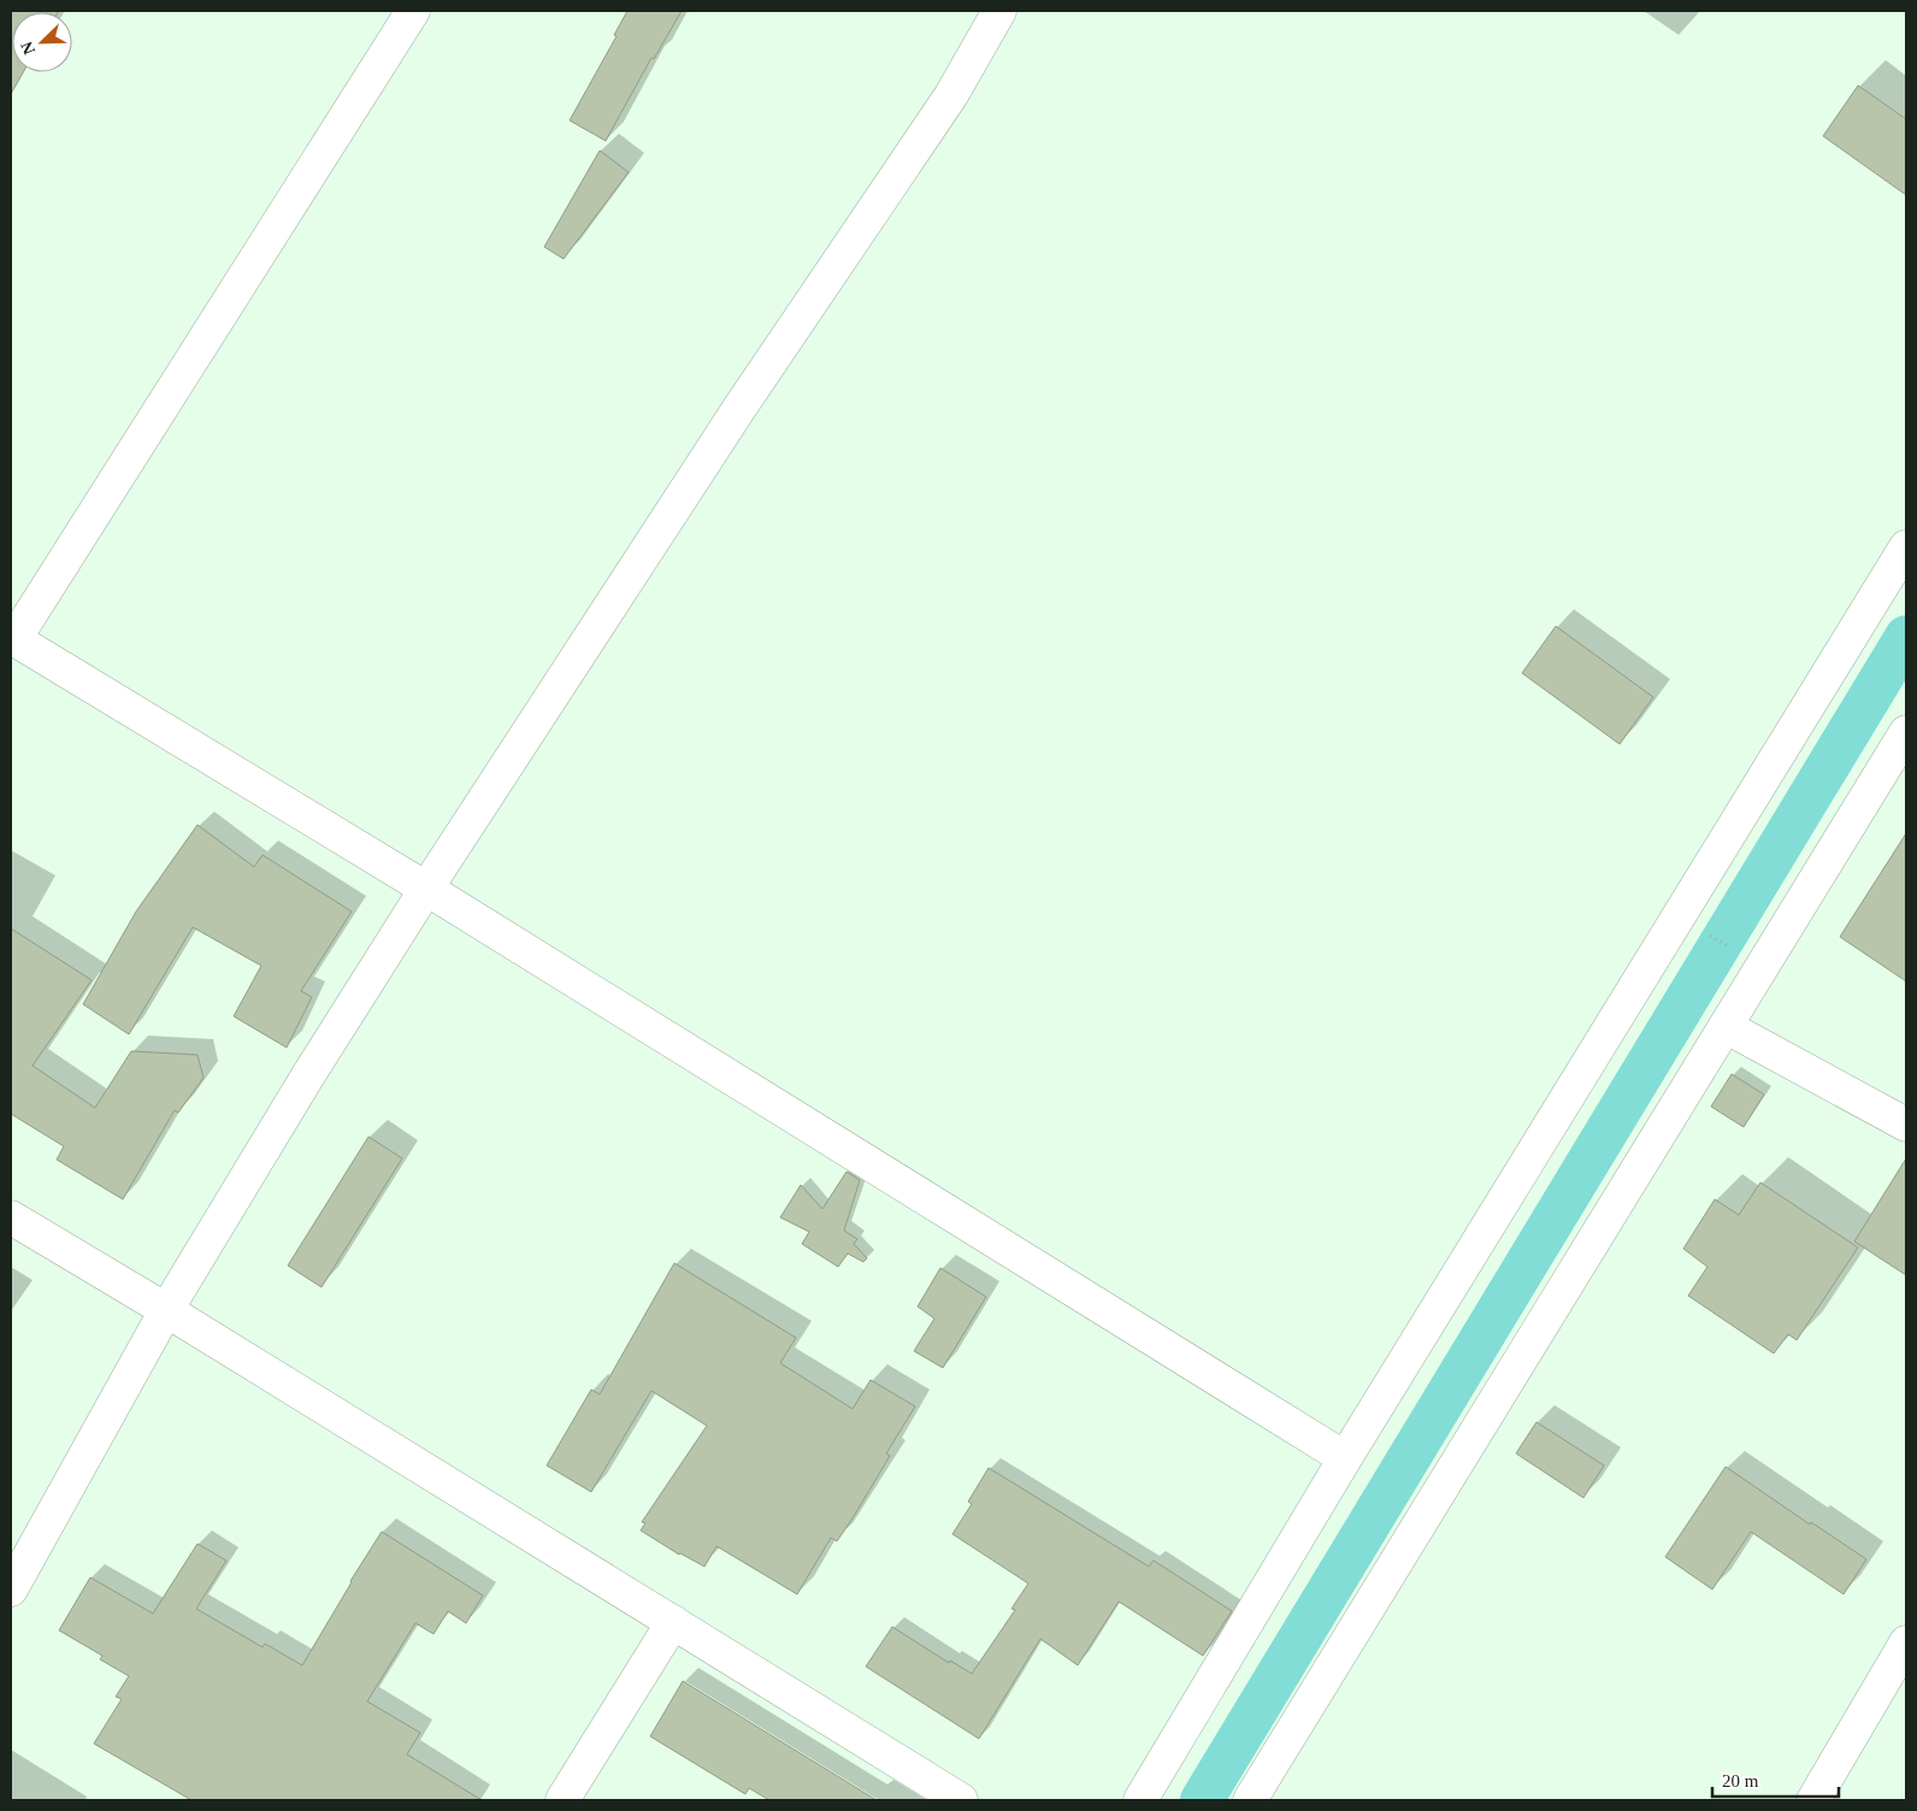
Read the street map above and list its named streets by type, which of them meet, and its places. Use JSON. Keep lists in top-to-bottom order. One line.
{"scale_bar":"20 m","north":"bottom left"}
